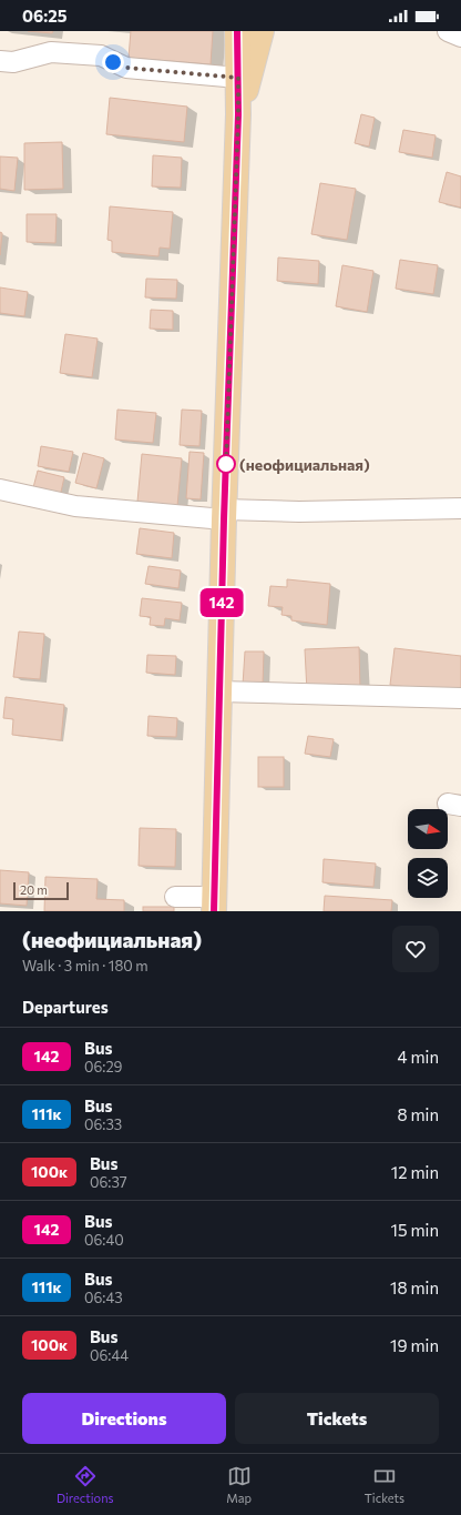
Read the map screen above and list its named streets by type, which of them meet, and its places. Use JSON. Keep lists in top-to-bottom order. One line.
{"places":["(неофициальная)"],"lines":["bus line 142"],"scale_bar":"20 m","north":"right","page":{"status":"06:25","on_map":"142","scale":"20 m","heading":[["(неофициальная)","Walk · 3 min · 180 m"],"Departures"],"list":[{"mark":"142","name":"Bus","note":"06:29","value":"4 min"},{"mark":"111к","name":"Bus","note":"06:33","value":"8 min"},{"mark":"100к","name":"Bus","note":"06:37","value":"12 min"},{"mark":"142","name":"Bus","note":"06:40","value":"15 min"},{"mark":"111к","name":"Bus","note":"06:43","value":"18 min"},{"mark":"100к","name":"Bus","note":"06:44","value":"19 min"}],"buttons":["Directions","Tickets"],"tabs":["Directions","Map","Tickets"]}}
